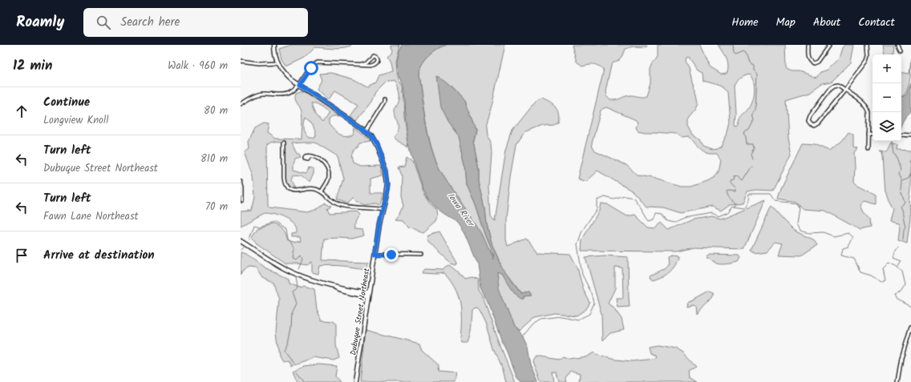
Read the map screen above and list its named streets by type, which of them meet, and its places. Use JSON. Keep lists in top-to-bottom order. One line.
{"streets":{"main road":["Dubuque Street Northeast"]},"water":["Iowa River"],"page":{"header":"Roamly","search":"Search here","nav":["Home","Map","About","Contact"],"heading":["12 min","Walk · 960 m"],"map_buttons":["+","−"],"list":[["Continue","Longview Knoll","80 m"],["Turn left","Dubuque Street Northeast","810 m"],["Turn left","Fawn Lane Northeast","70 m"],"Arrive at destination"]}}
